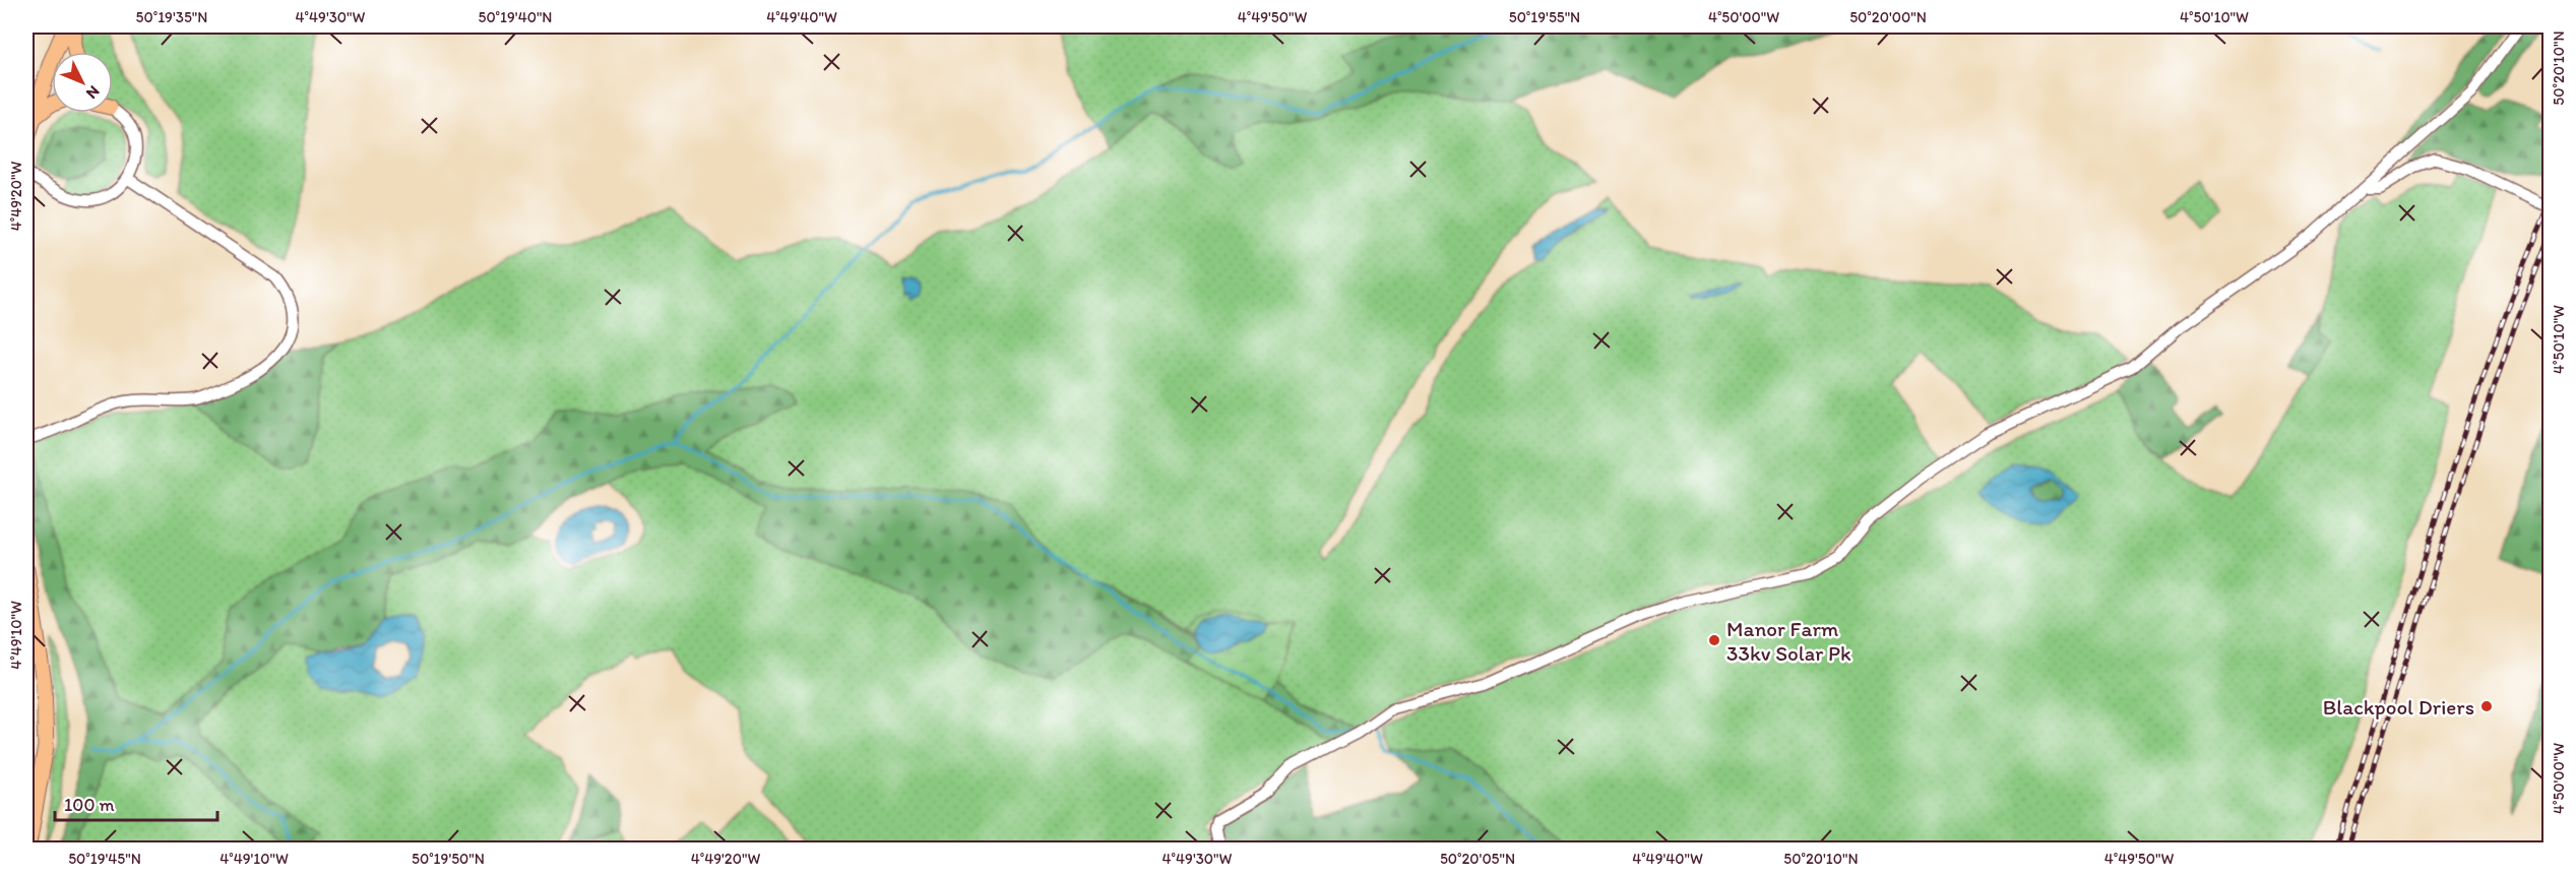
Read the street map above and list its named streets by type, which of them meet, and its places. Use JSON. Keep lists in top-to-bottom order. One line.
{"places":["Manor Farm 33kv Solar Pk","Blackpool Driers"],"scale_bar":"100 m","north":"bottom right","coordinates":["50°19'35\"N","4°49'30\"W","50°19'40\"N","4°49'40\"W","4°49'50\"W","50°19'55\"N","4°50'00\"W","50°20'00\"N","4°50'10\"W","50°20'10\"N","4°49'20\"W","4°49'10\"W","50°19'45\"N","50°19'50\"N","50°20'05\"N"]}
